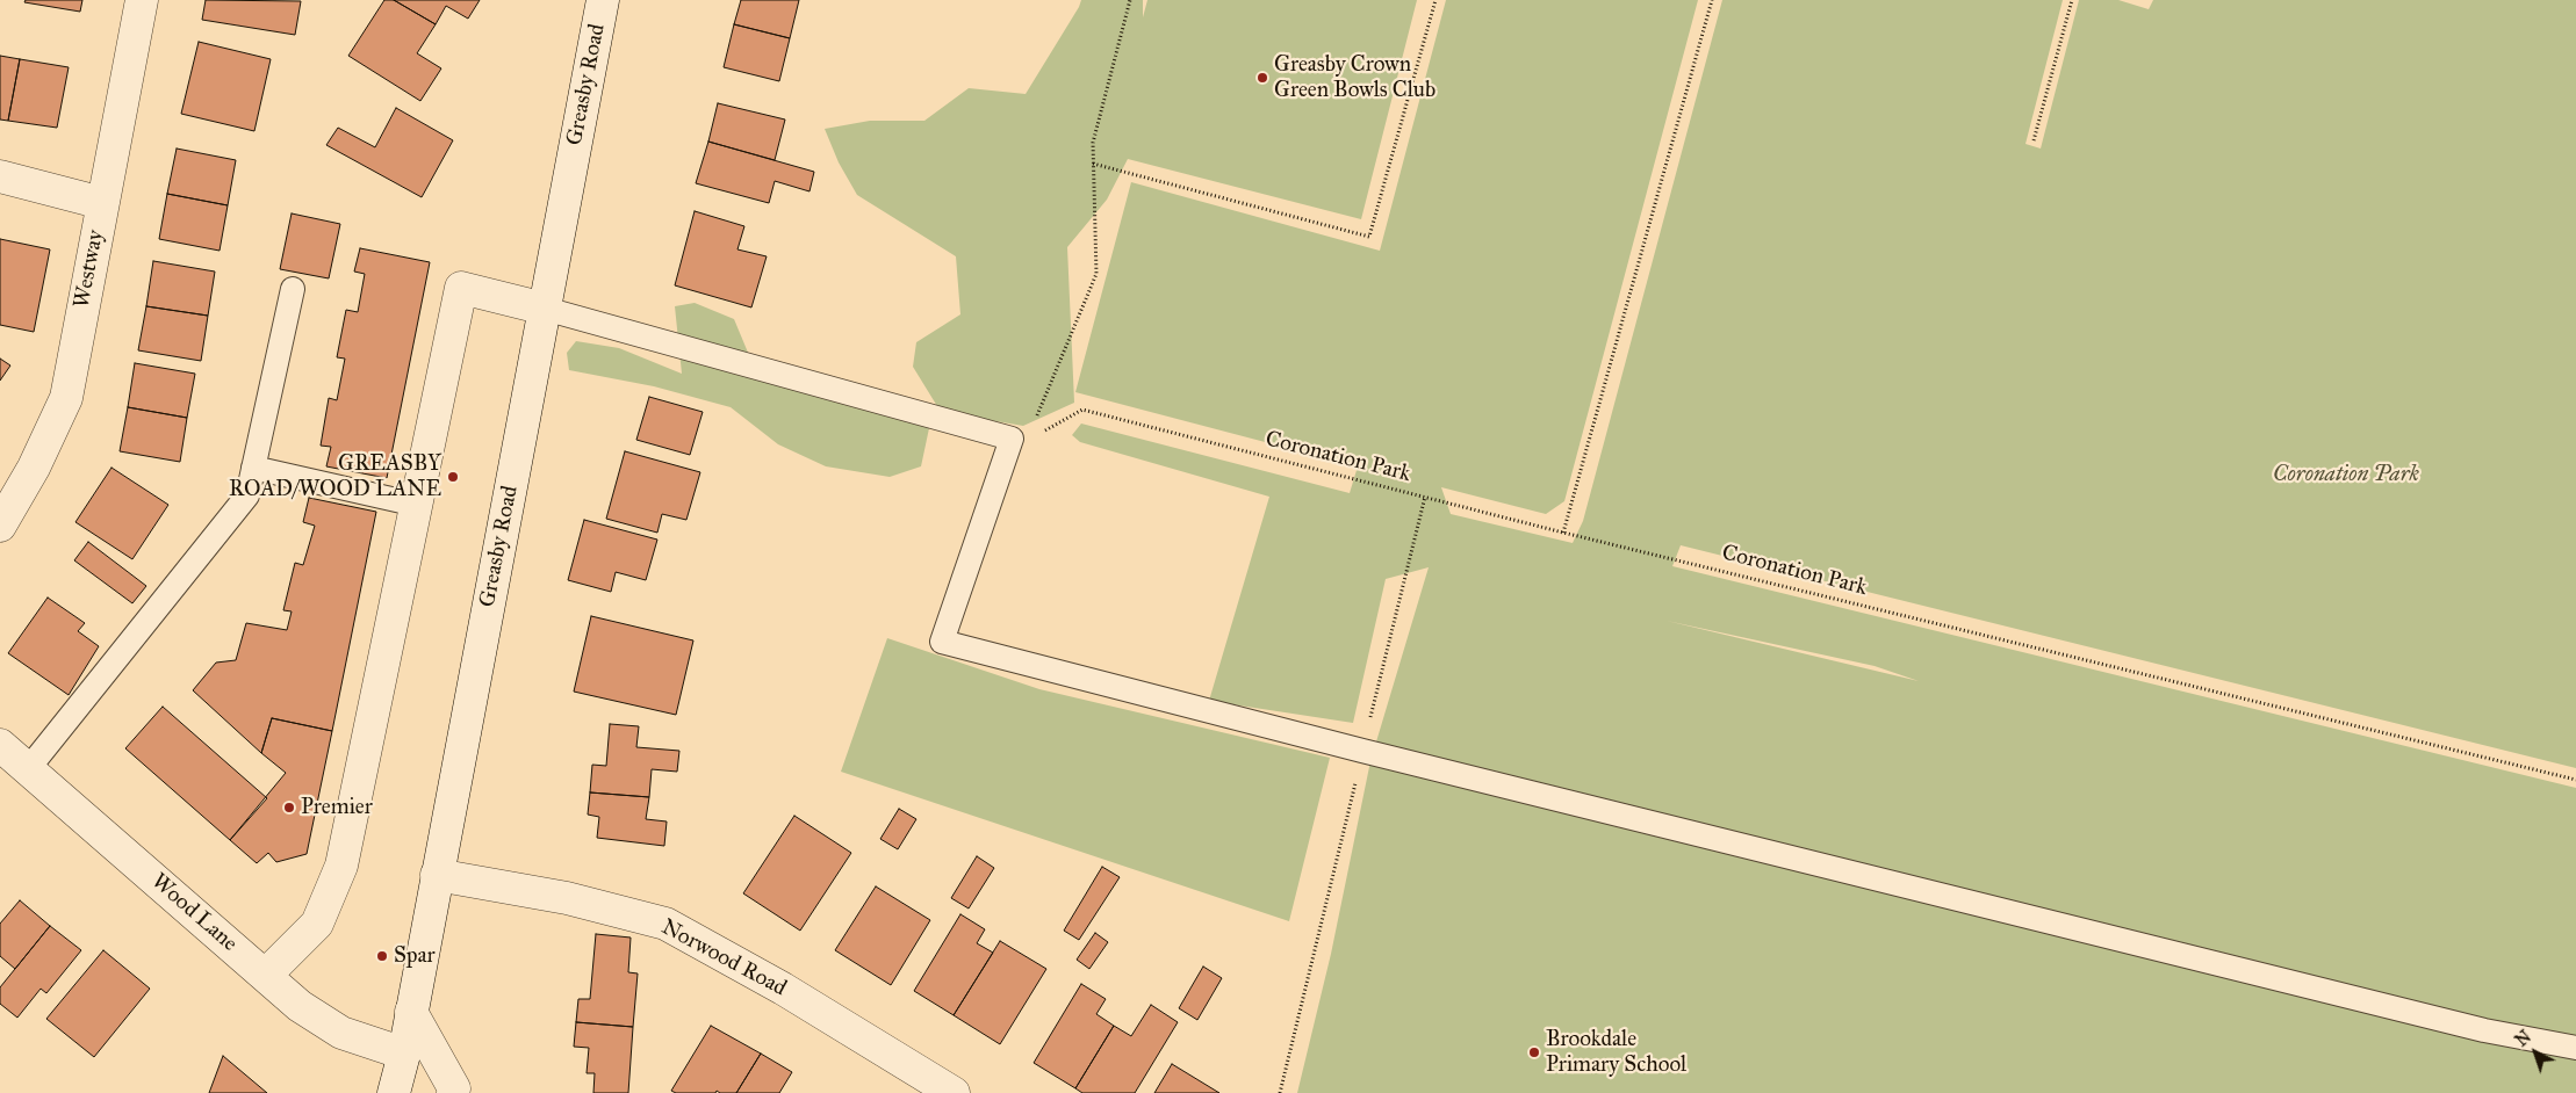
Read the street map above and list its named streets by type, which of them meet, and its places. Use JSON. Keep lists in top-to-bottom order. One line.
{"streets":{"street":["Greasby Road","Westway","Wood Lane","Norwood Road"],"path":["Coronation Park"]},"crossings":[["Greasby Road","Wood Lane"],["Greasby Road","Norwood Road"]],"parks":["Coronation Park"],"places":["Greasby Crown Green Bowls Club","GREASBY ROAD/WOOD LANE","Premier","Spar","Brookdale Primary School"],"north":"top left"}
